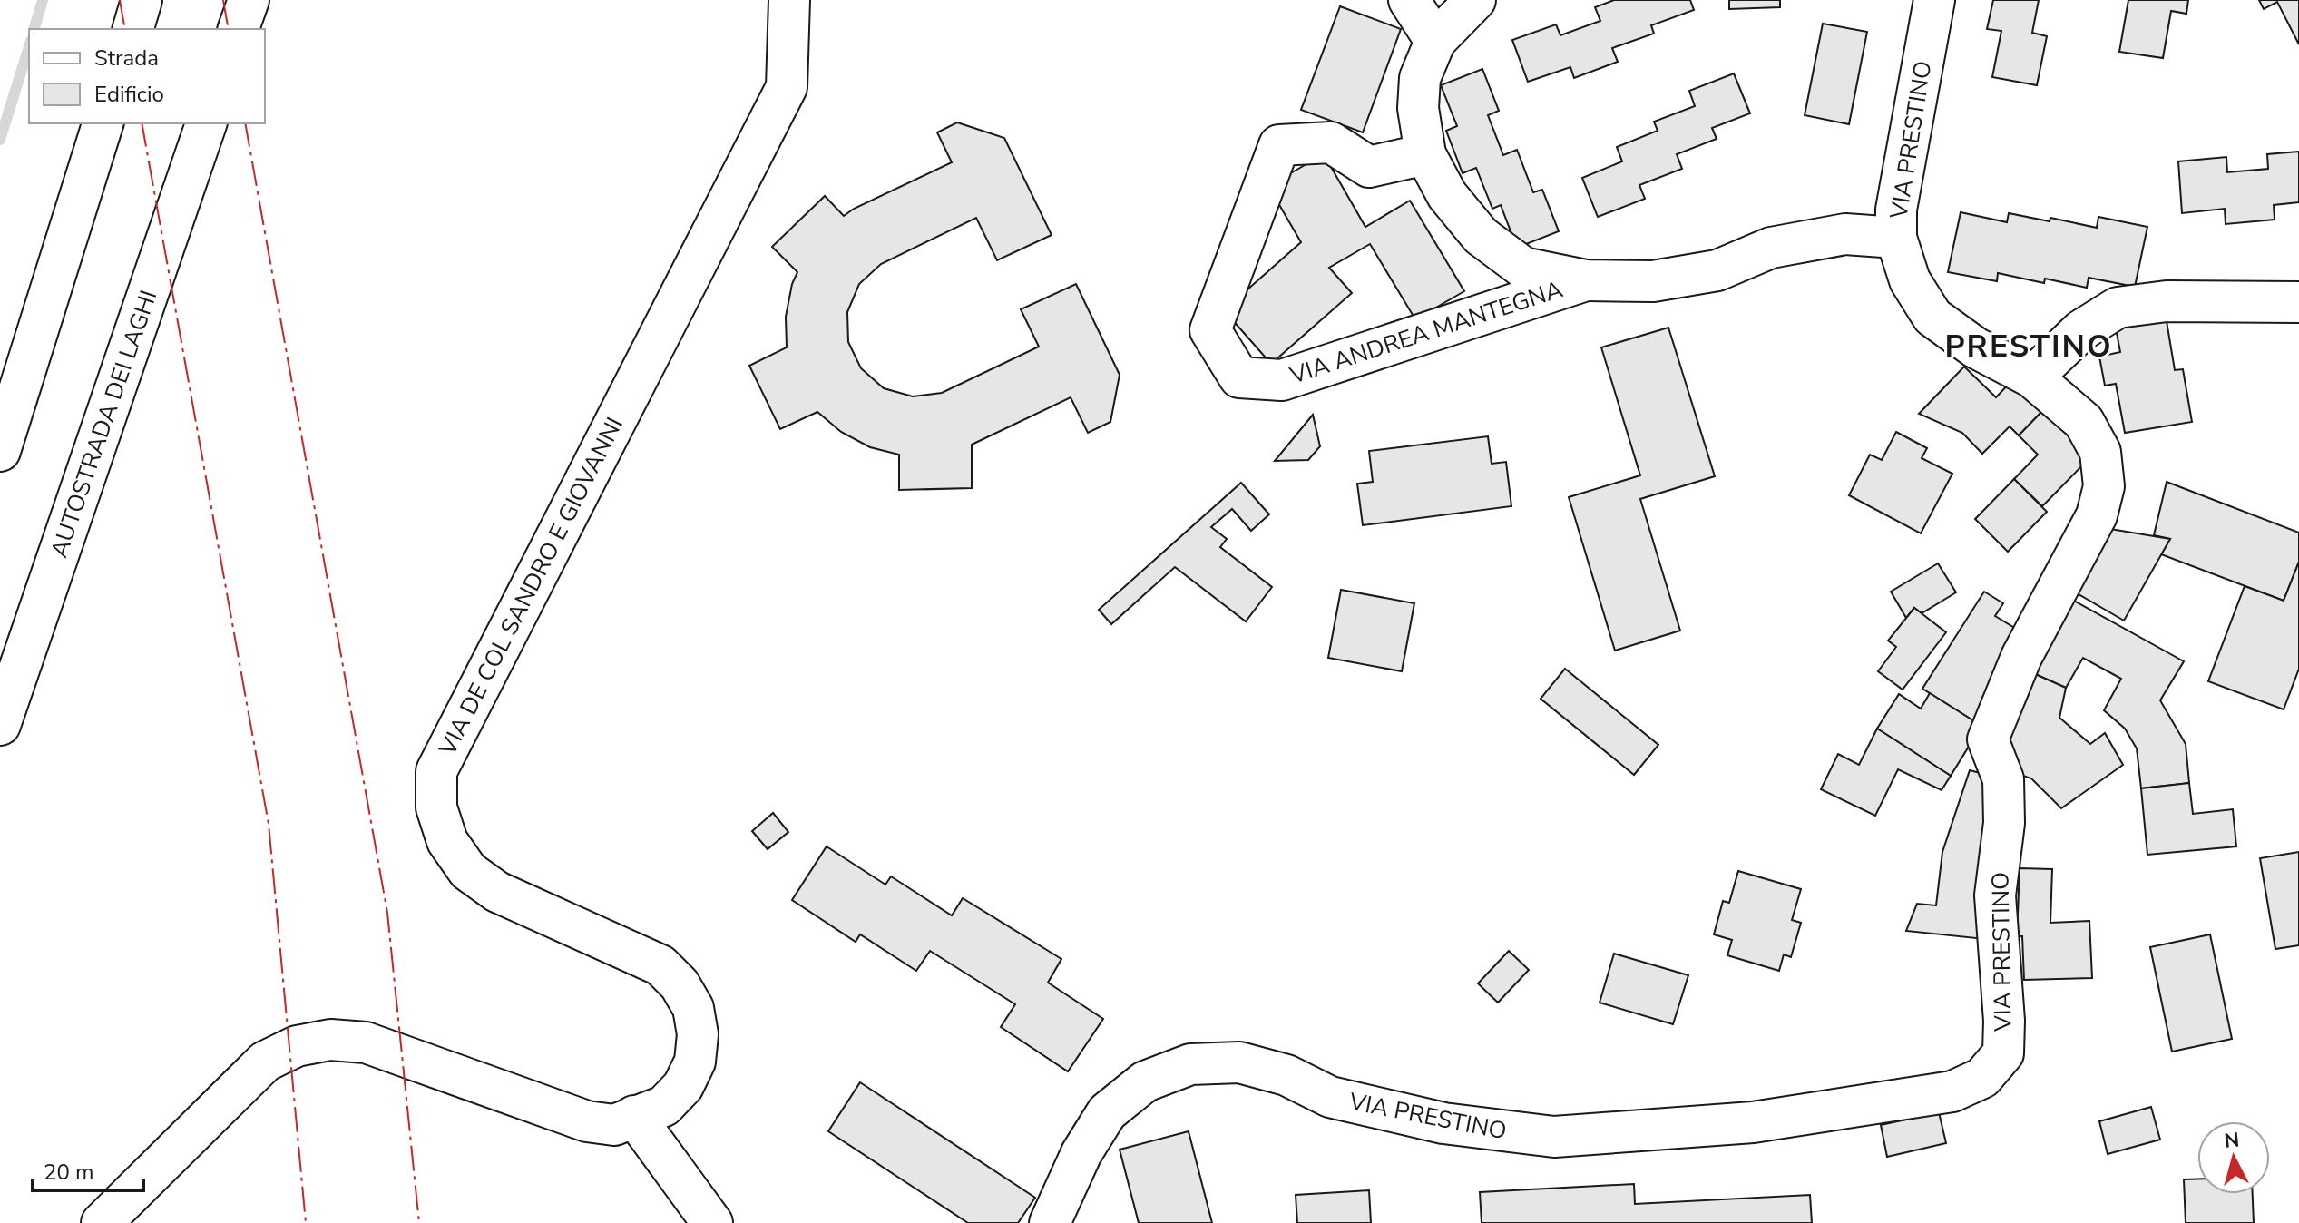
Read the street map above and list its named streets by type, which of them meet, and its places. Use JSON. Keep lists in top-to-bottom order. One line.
{"streets":{"main road":["VIA PRESTINO","VIA ANDREA MANTEGNA","AUTOSTRADA DEI LAGHI","VIA DE COL SANDRO E GIOVANNI"]},"crossings":[["VIA PRESTINO","VIA ANDREA MANTEGNA"]],"districts":["PRESTINO"],"legend":["Strada","Edificio"],"scale_bar":"20 m","north":"top"}
